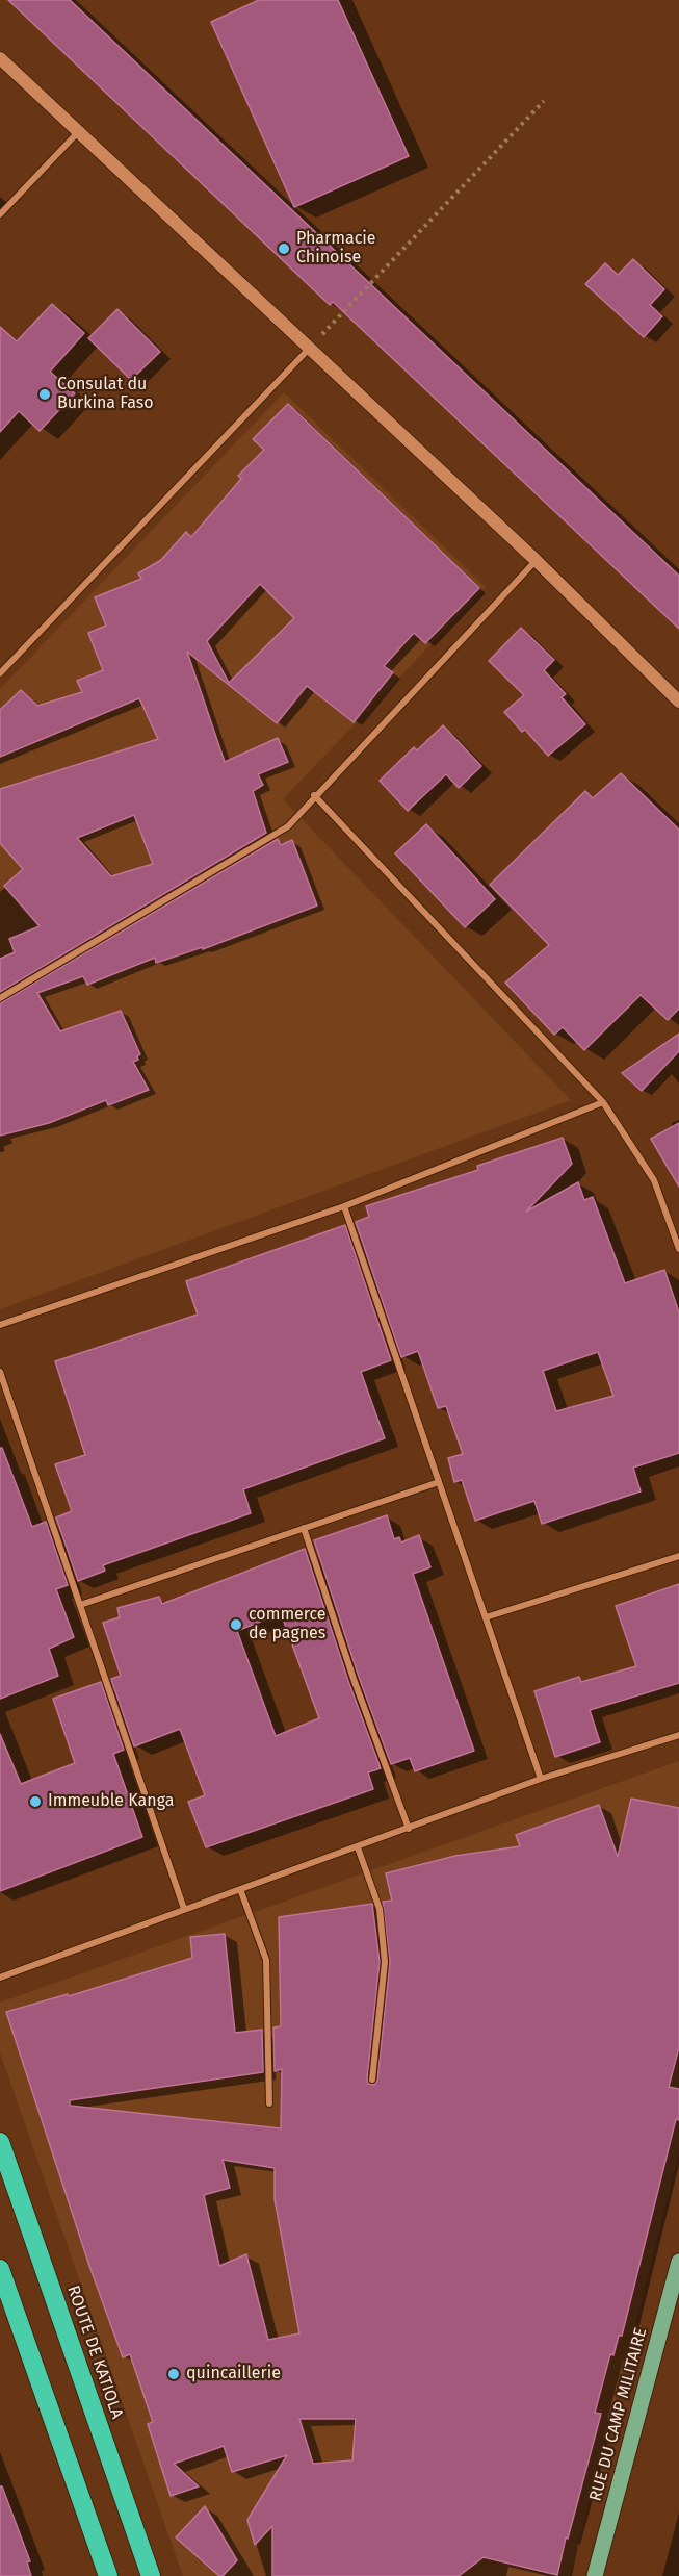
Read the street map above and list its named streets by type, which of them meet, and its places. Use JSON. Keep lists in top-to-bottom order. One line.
{"streets":{"highway":["ROUTE DE KATIOLA"],"main road":["RUE DU CAMP MILITAIRE"]},"places":["Pharmacie Chinoise","Consulat du Burkina Faso","commerce de pagnes","Immeuble Kanga","quincaillerie"]}
